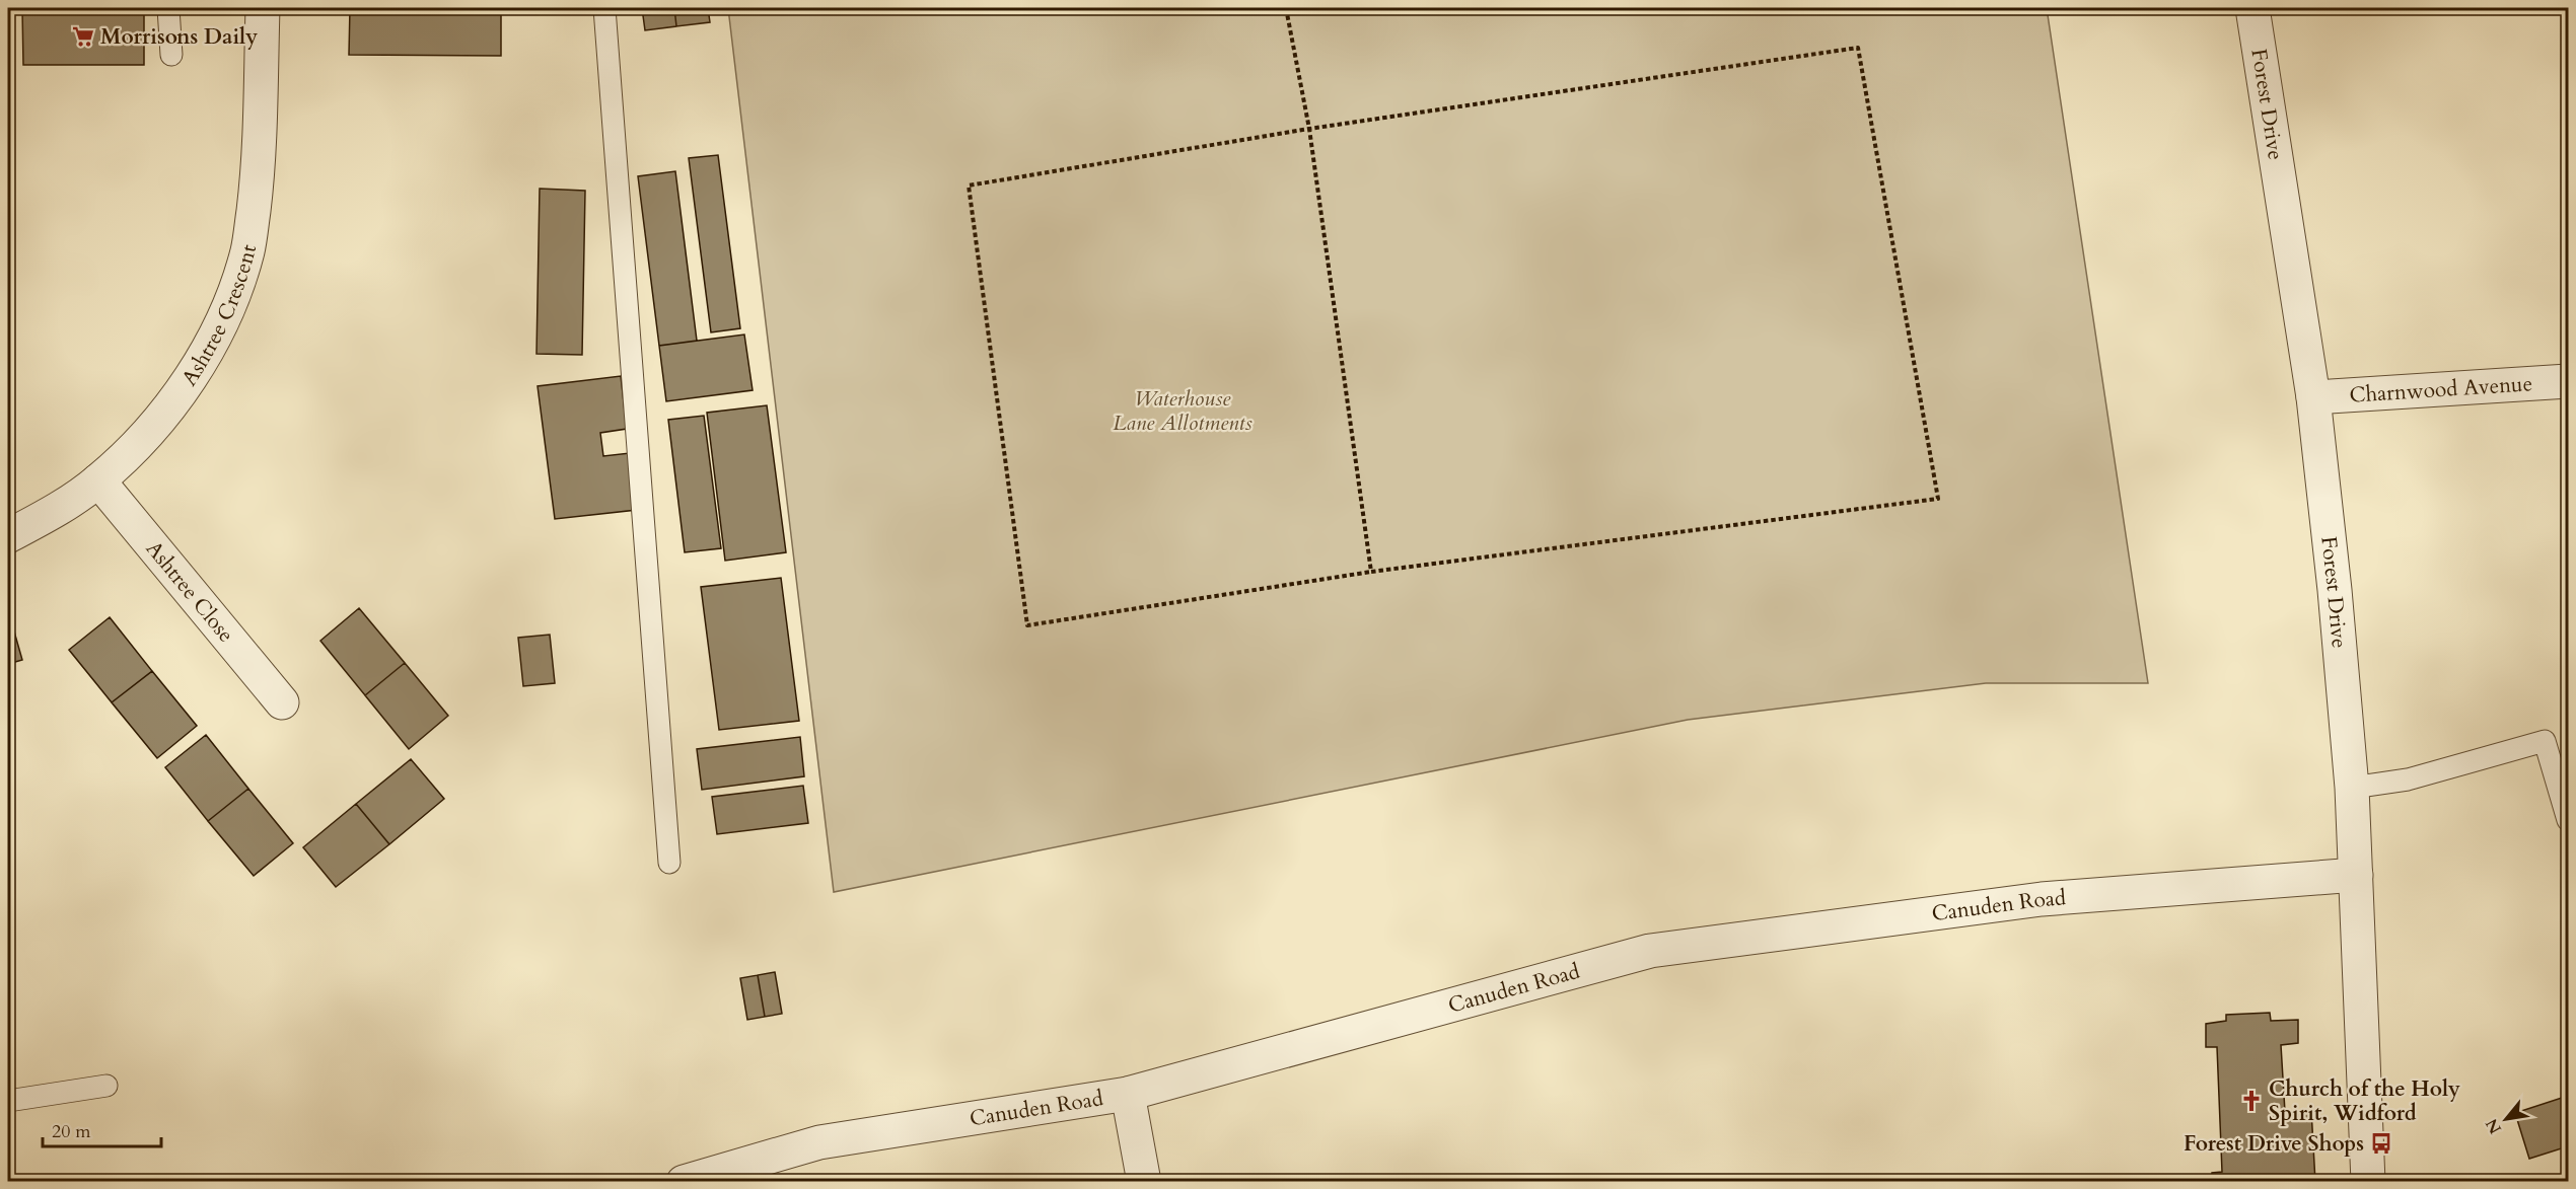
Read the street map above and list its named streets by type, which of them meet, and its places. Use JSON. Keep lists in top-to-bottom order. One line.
{"streets":{"street":["Forest Drive","Ashtree Crescent","Charnwood Avenue","Ashtree Close","Canuden Road"]},"crossings":[["Forest Drive","Charnwood Avenue"],["Forest Drive","Canuden Road"],["Ashtree Crescent","Ashtree Close"]],"parks":["Waterhouse Lane Allotments"],"places":{"supermarket":["Morrisons Daily"],"church":["Church of the Holy Spirit, Widford"],"bus stop":["Forest Drive Shops"]},"scale_bar":"20 m","north":"bottom left"}
